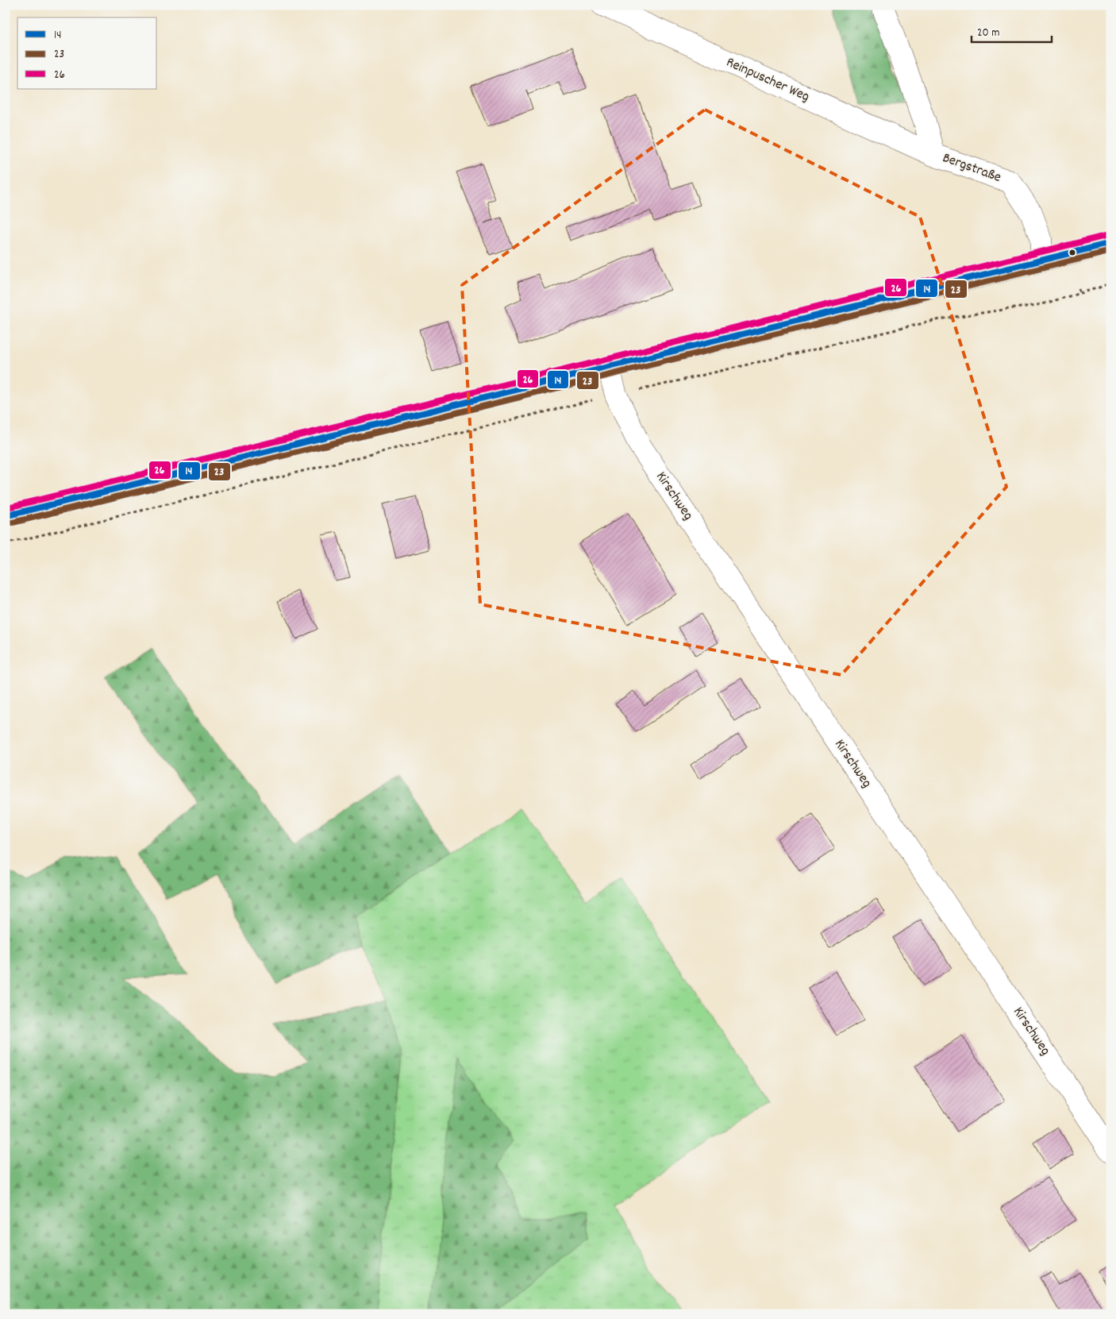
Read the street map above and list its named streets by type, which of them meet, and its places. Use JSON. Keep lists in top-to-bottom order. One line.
{"streets":{"street":["Reinpuscher Weg","Bergstraße","Kirschweg"]},"crossings":[["Reinpuscher Weg","Bergstraße"]],"lines":["transit line 26","transit line 14","transit line 23"],"legend":["14","23","26"],"scale_bar":"20 m"}
